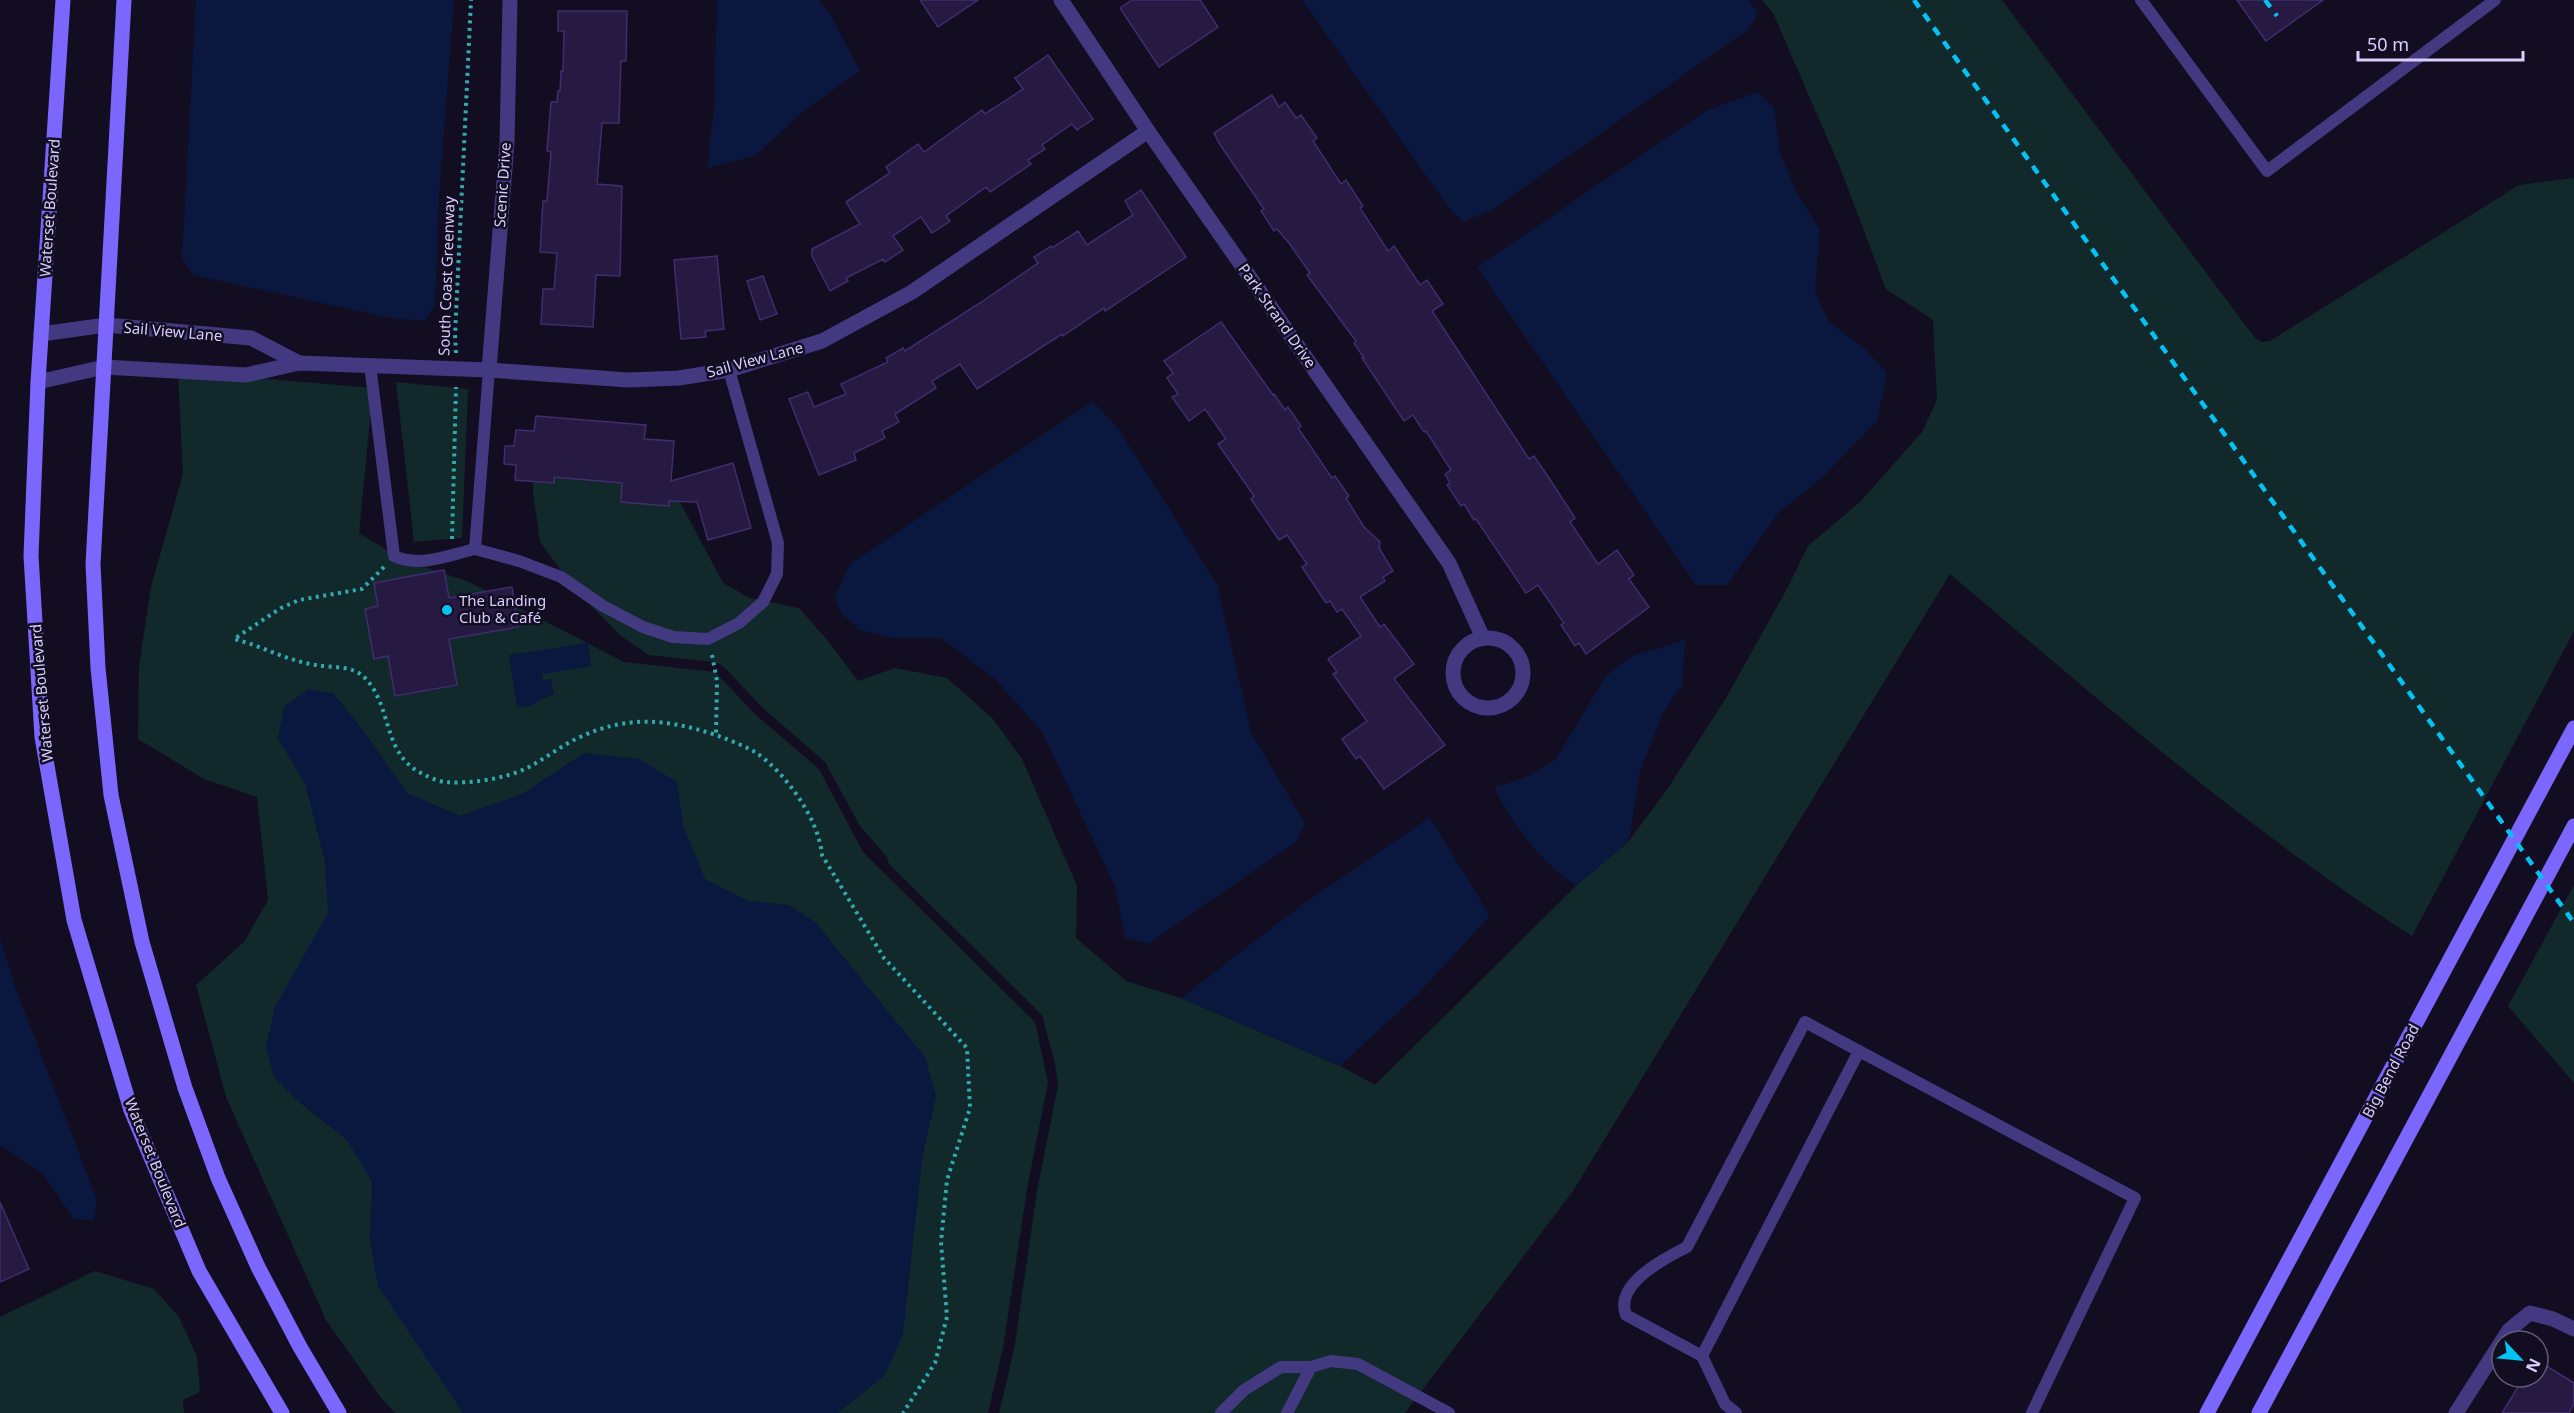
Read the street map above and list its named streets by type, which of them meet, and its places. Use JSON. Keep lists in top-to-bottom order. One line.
{"streets":{"street":["Scenic Drive","Waterset Boulevard","Park Strand Drive","Sail View Lane","Big Bend Road"],"path":["South Coast Greenway"]},"crossings":[["Scenic Drive","Sail View Lane"],["Waterset Boulevard","Sail View Lane"],["South Coast Greenway","Sail View Lane"],["Park Strand Drive","Sail View Lane"]],"places":["The Landing Club & Café"],"scale_bar":"50 m","north":"bottom right"}
